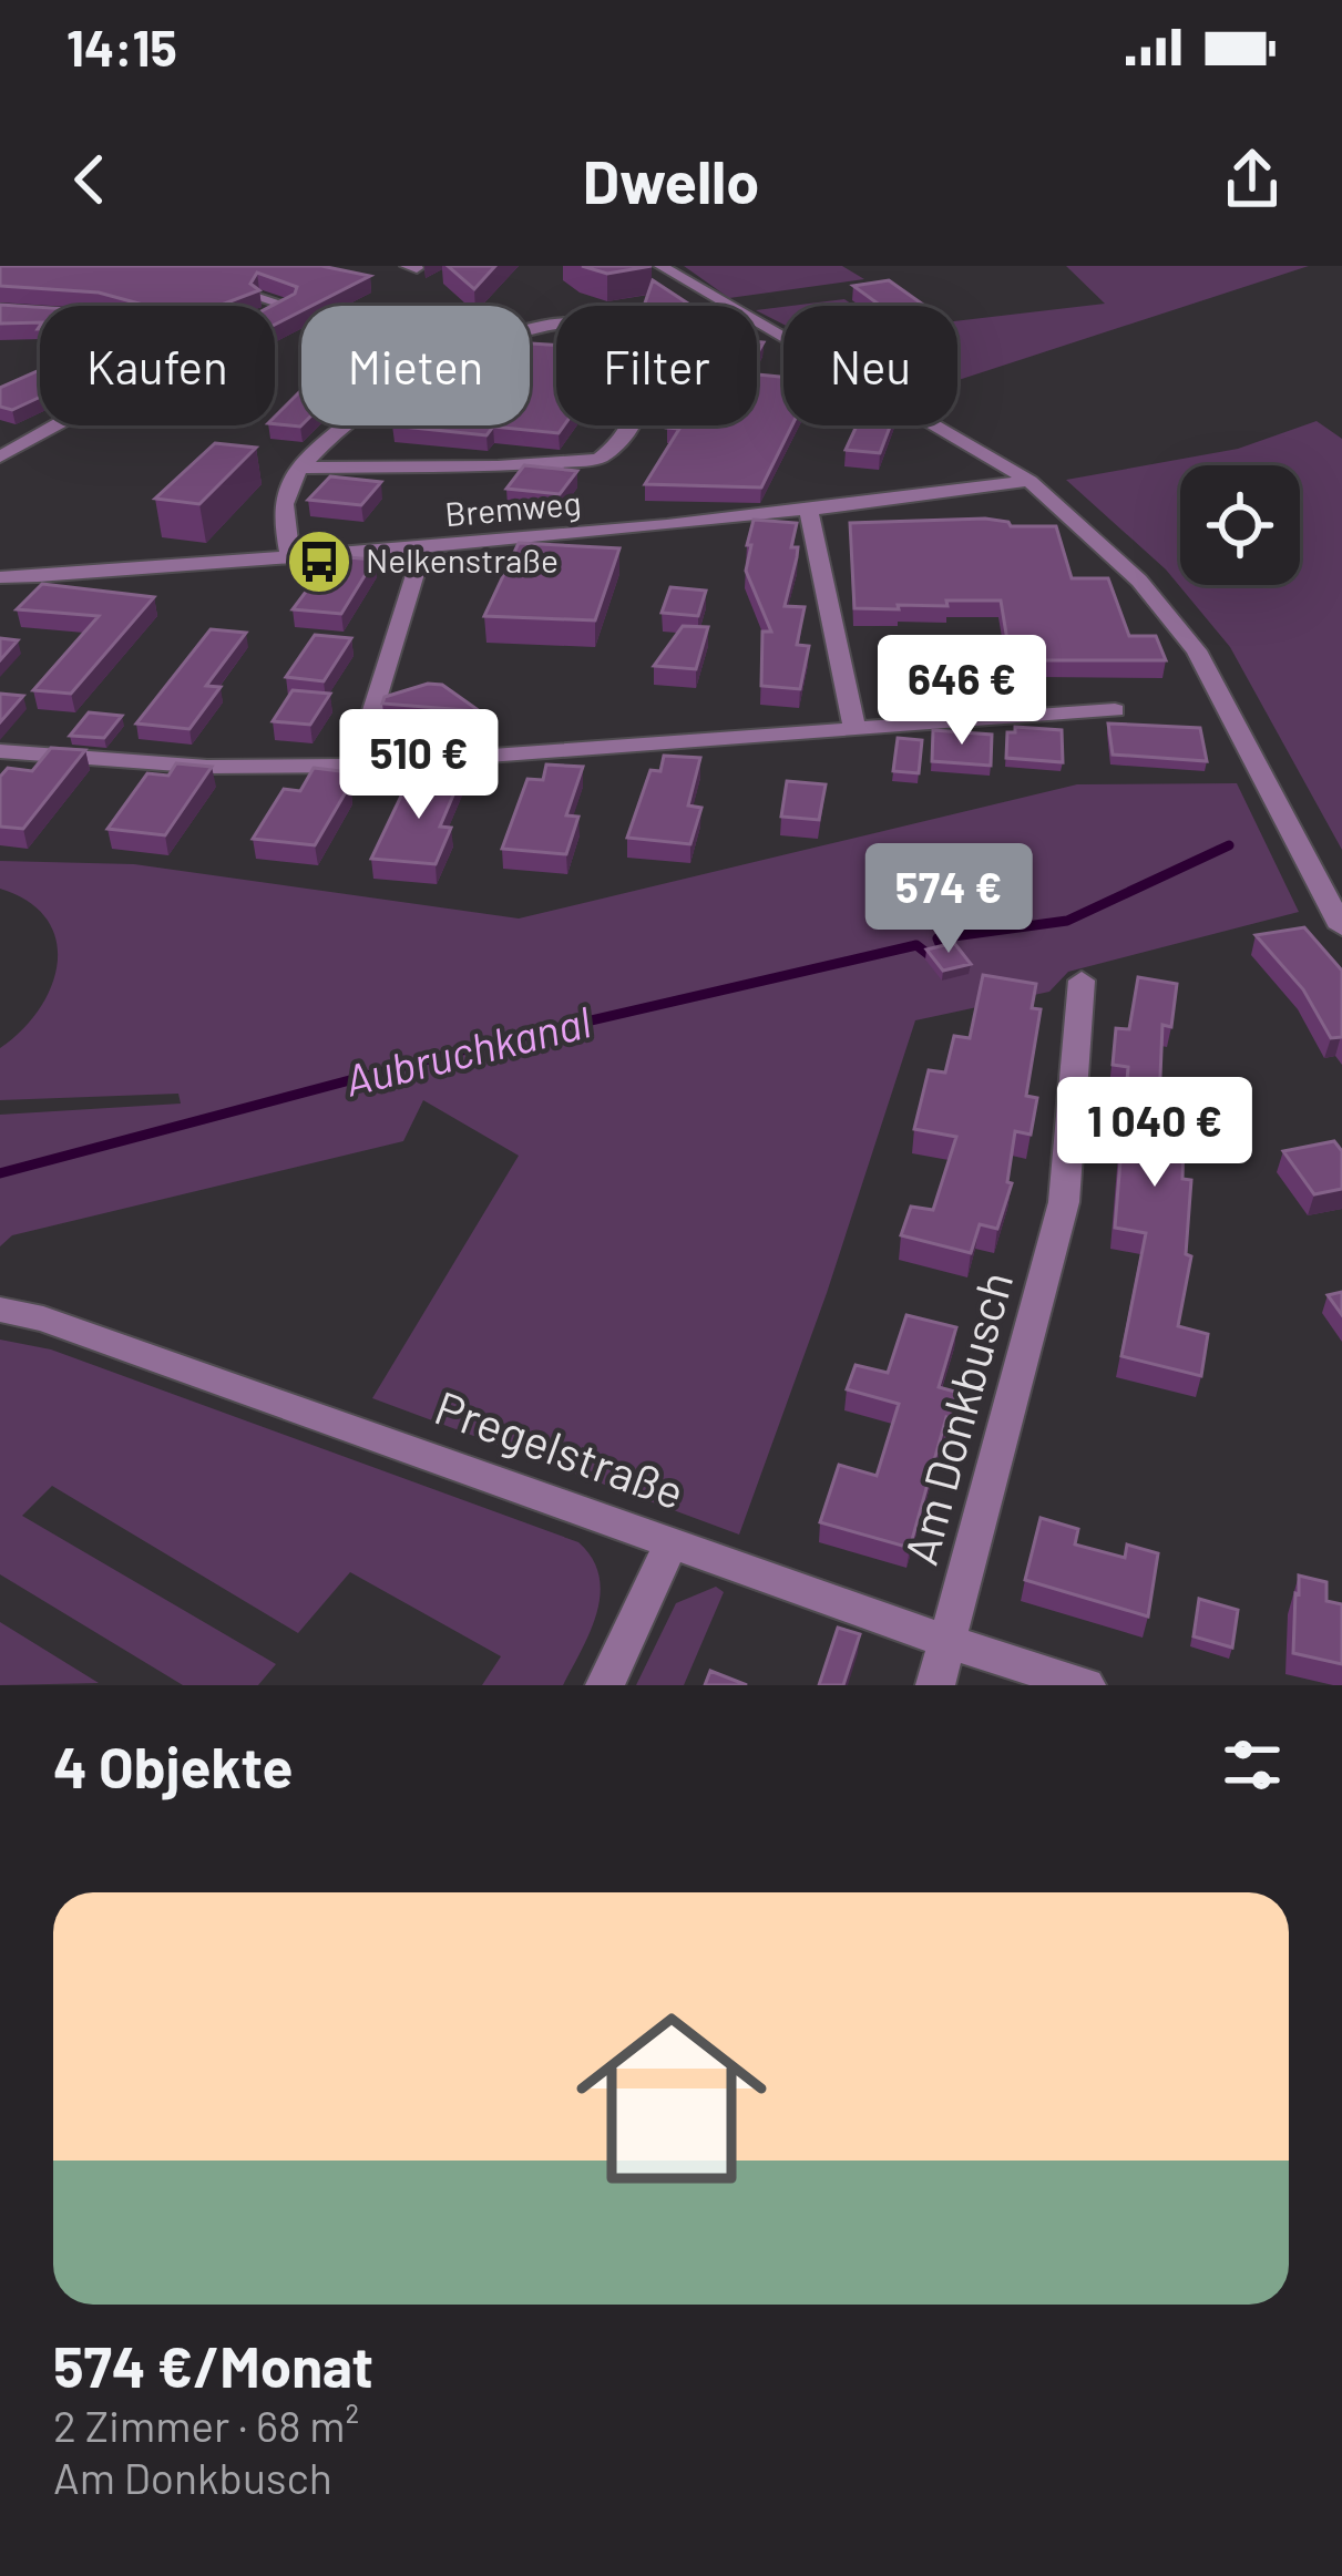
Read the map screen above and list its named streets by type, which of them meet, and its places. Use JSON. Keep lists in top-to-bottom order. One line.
{"streets":{"street":["Bremweg","Am Donkbusch","Pregelstraße"]},"crossings":[["Am Donkbusch","Pregelstraße"]],"water":["Aubruchkanal"],"places":{"bus stop":["Nelkenstraße"]},"page":{"status":"14:15","header":"Dwello","chip":["Kaufen","Mieten","Filter","Neu"],"price":["646 €","510 €","574 €","1 040 €"],"heading":"4 Objekte","list":[{"name":"574 €/Monat","note":"2 Zimmer · 68 m² · Am Donkbusch"}]}}
